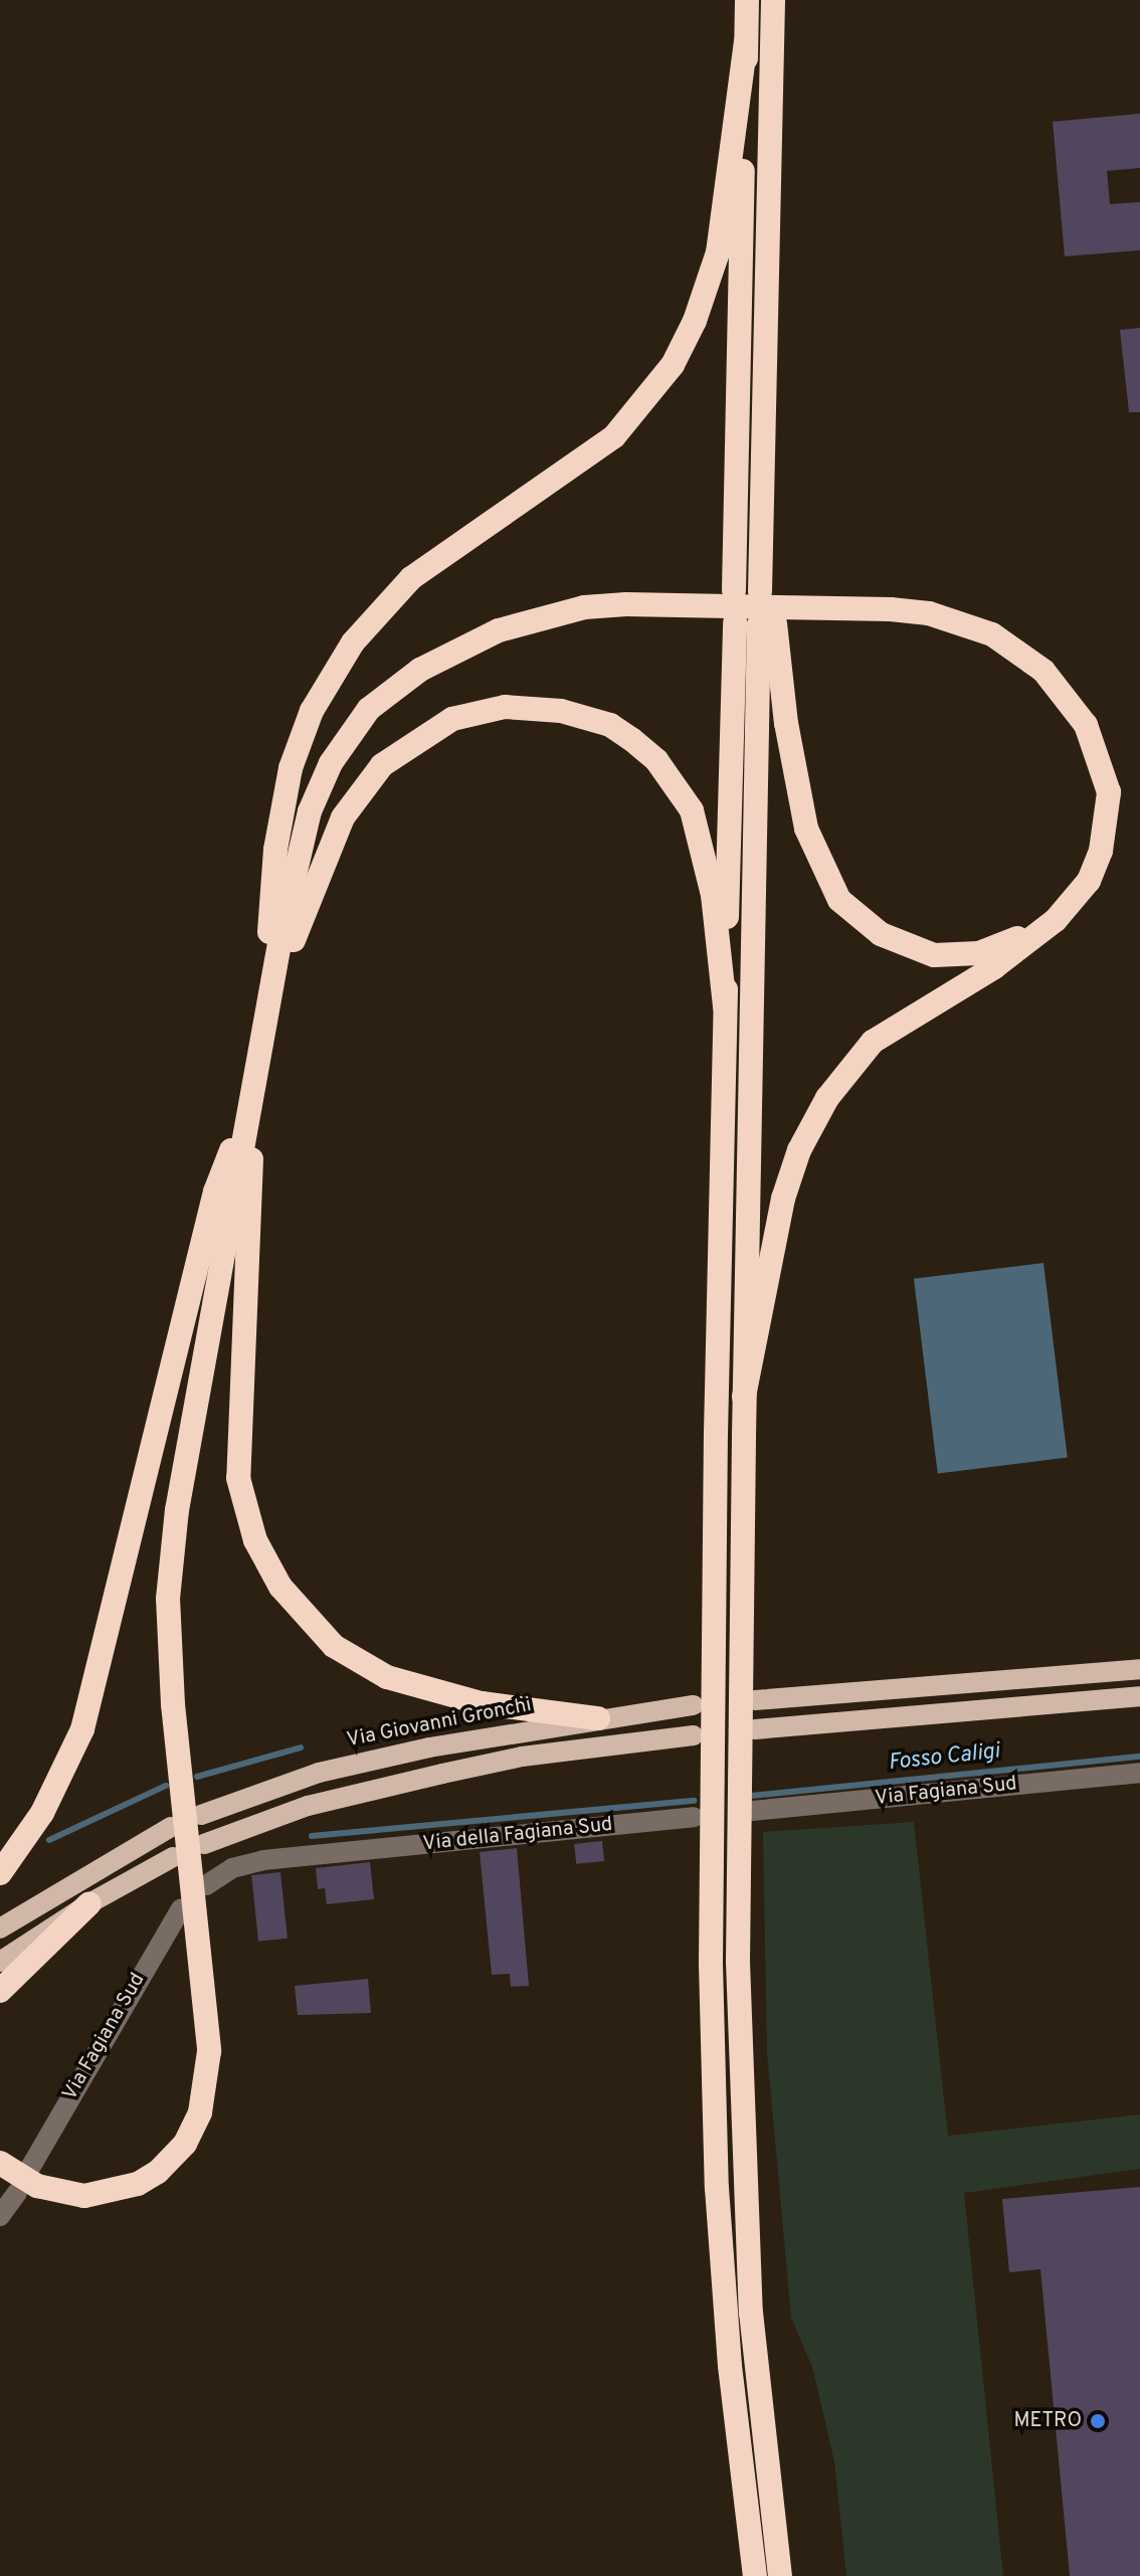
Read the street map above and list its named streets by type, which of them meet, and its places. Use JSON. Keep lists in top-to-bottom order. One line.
{"streets":{"main road":["Via Giovanni Gronchi"],"street":["Via Fagiana Sud","Via della Fagiana Sud"]},"water":["Fosso Caligi"],"places":["METRO"]}
